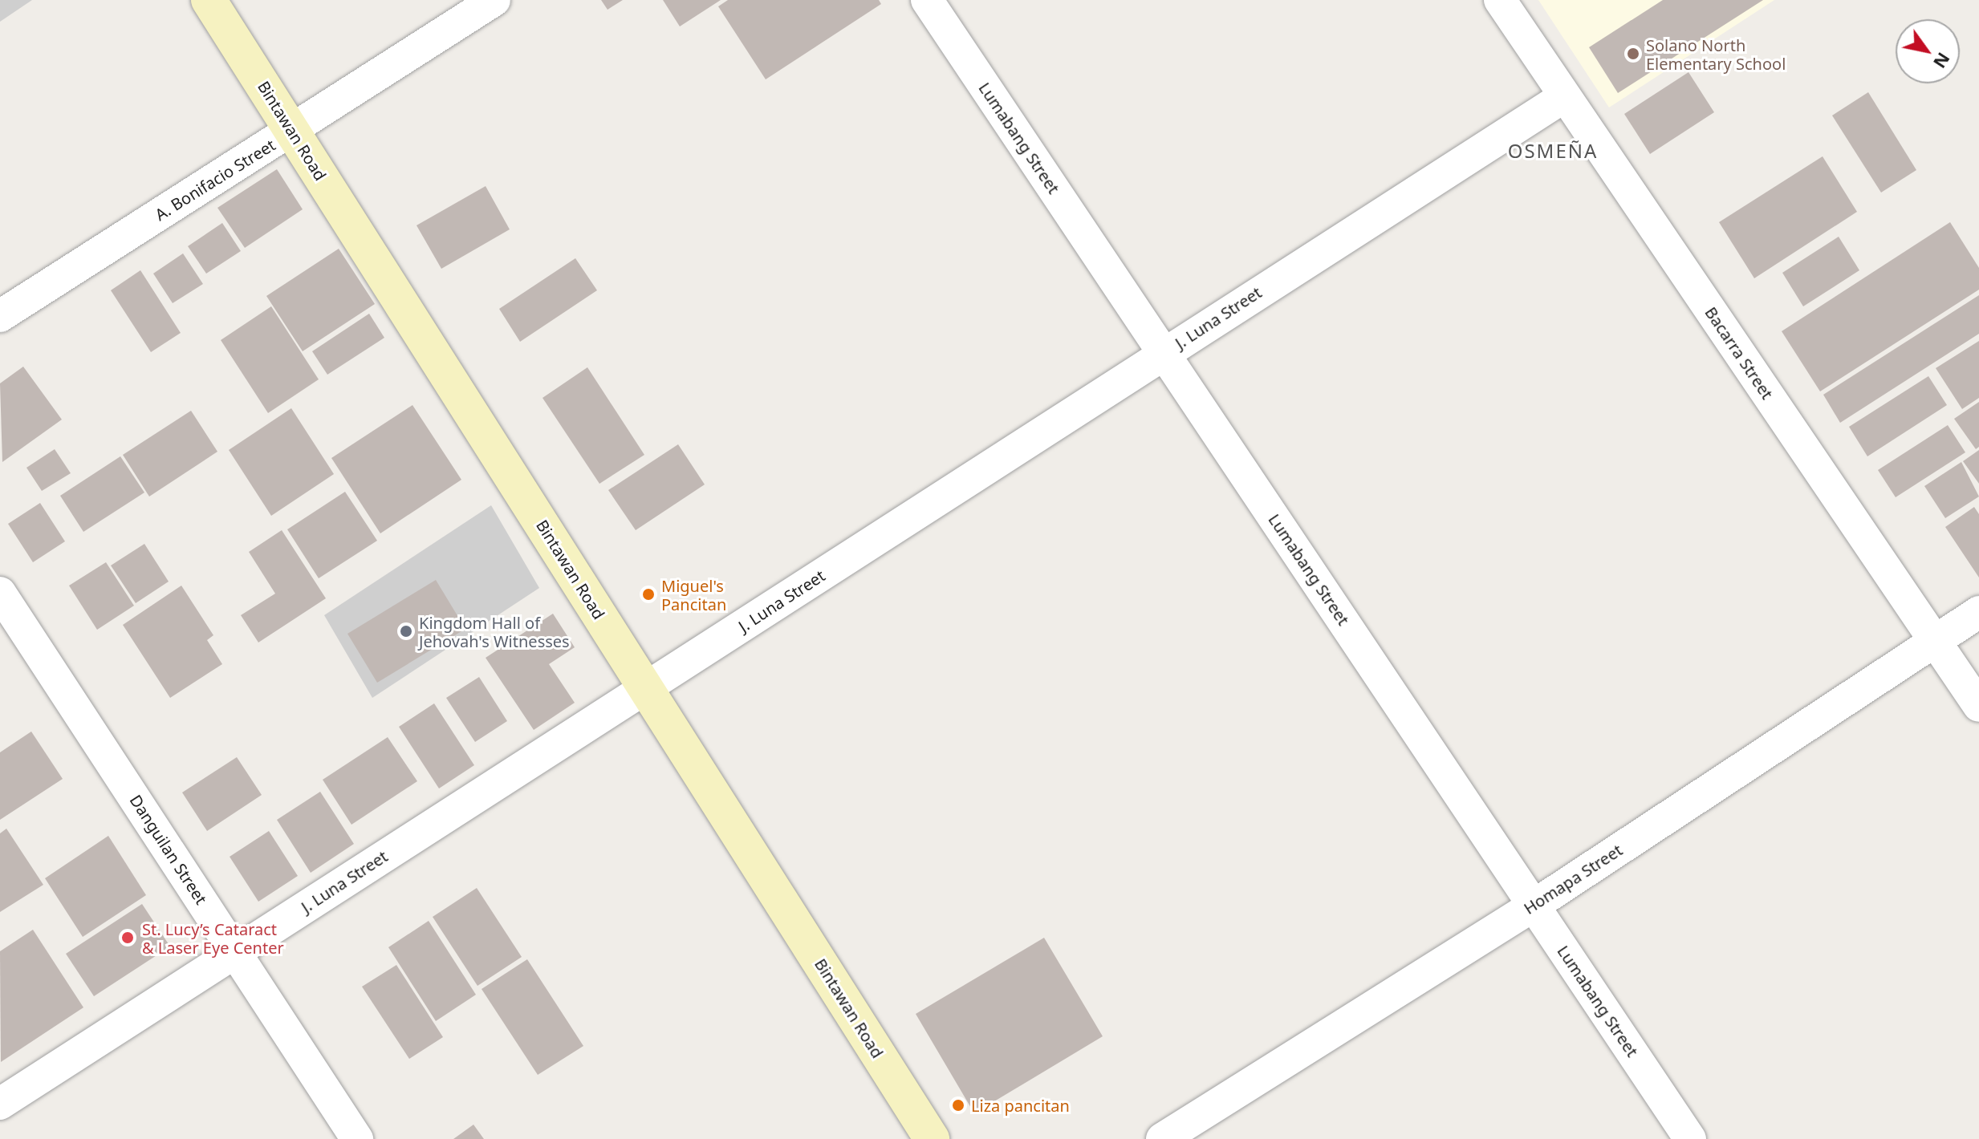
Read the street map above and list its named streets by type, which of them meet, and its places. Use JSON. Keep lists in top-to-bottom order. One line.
{"streets":{"main road":["Bintawan Road"],"street":["Lumabang Street","A. Bonifacio Street","J. Luna Street","Bacarra Street","Danguilan Street","Homapa Street"]},"crossings":[["Bintawan Road","A. Bonifacio Street"],["Bintawan Road","J. Luna Street"],["Lumabang Street","J. Luna Street"],["Lumabang Street","Homapa Street"],["J. Luna Street","Bacarra Street"],["J. Luna Street","Danguilan Street"],["Bacarra Street","Homapa Street"]],"districts":["OSMEÑA"],"places":["Solano North Elementary School","Miguel's Pancitan","Kingdom Hall of Jehovah's Witnesses","St. Lucy’s Cataract & Laser Eye Center","Liza pancitan"],"north":"bottom right"}
